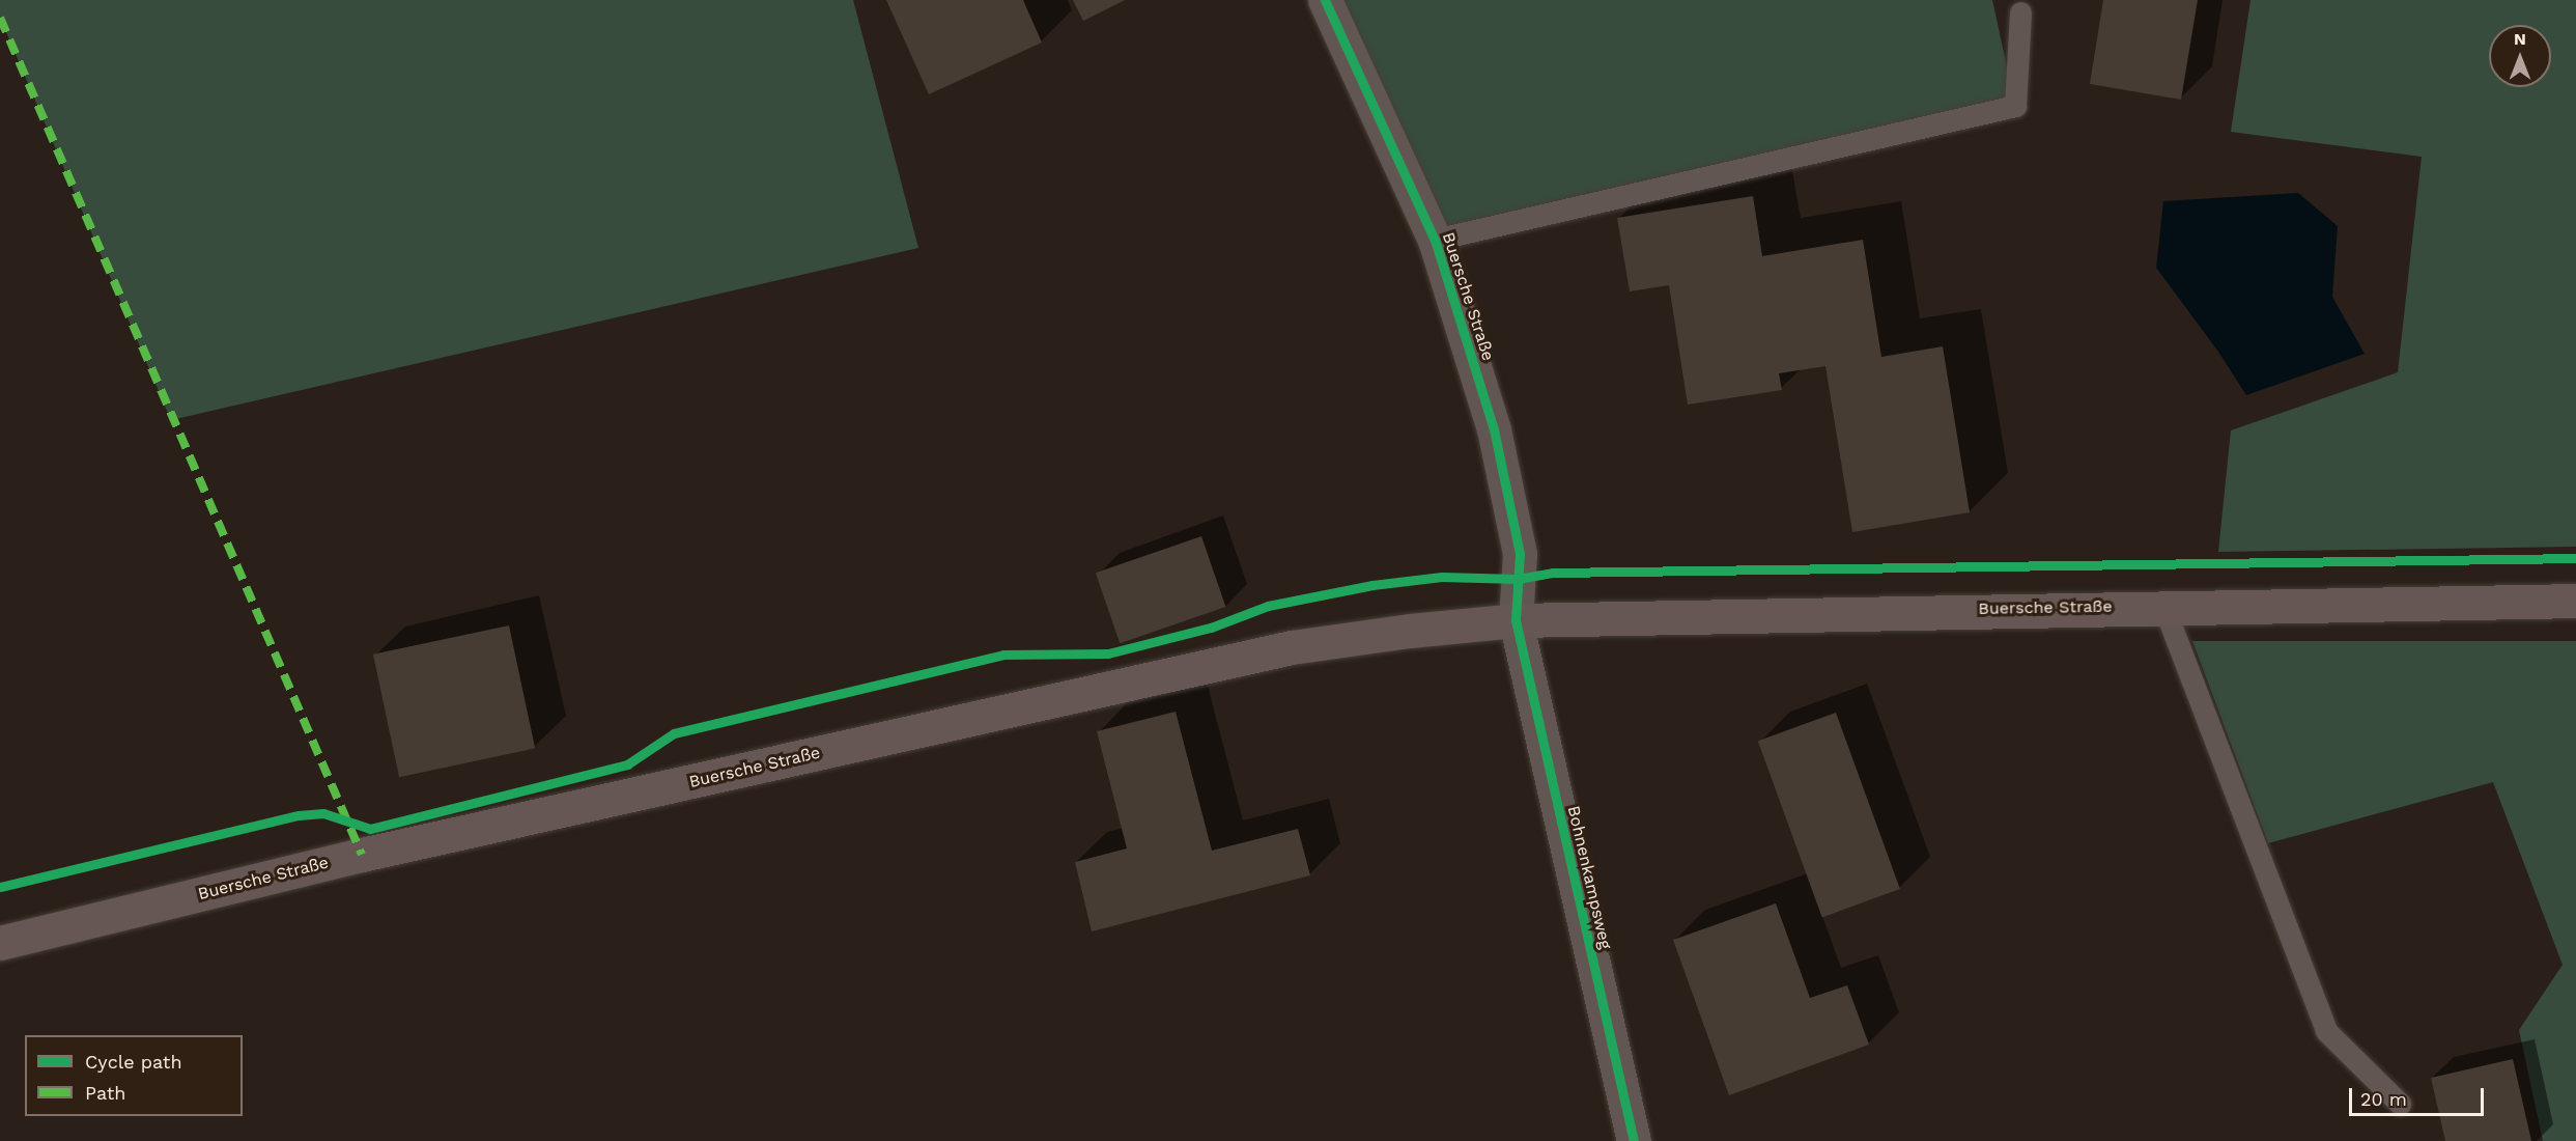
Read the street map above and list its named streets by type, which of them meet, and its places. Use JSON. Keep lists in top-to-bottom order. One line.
{"streets":{"main road":["Buersche Straße"],"street":["Bohnenkampsweg"]},"crossings":[["Buersche Straße","Bohnenkampsweg"]],"legend":["Cycle path","Path"],"scale_bar":"20 m","north":"top"}
